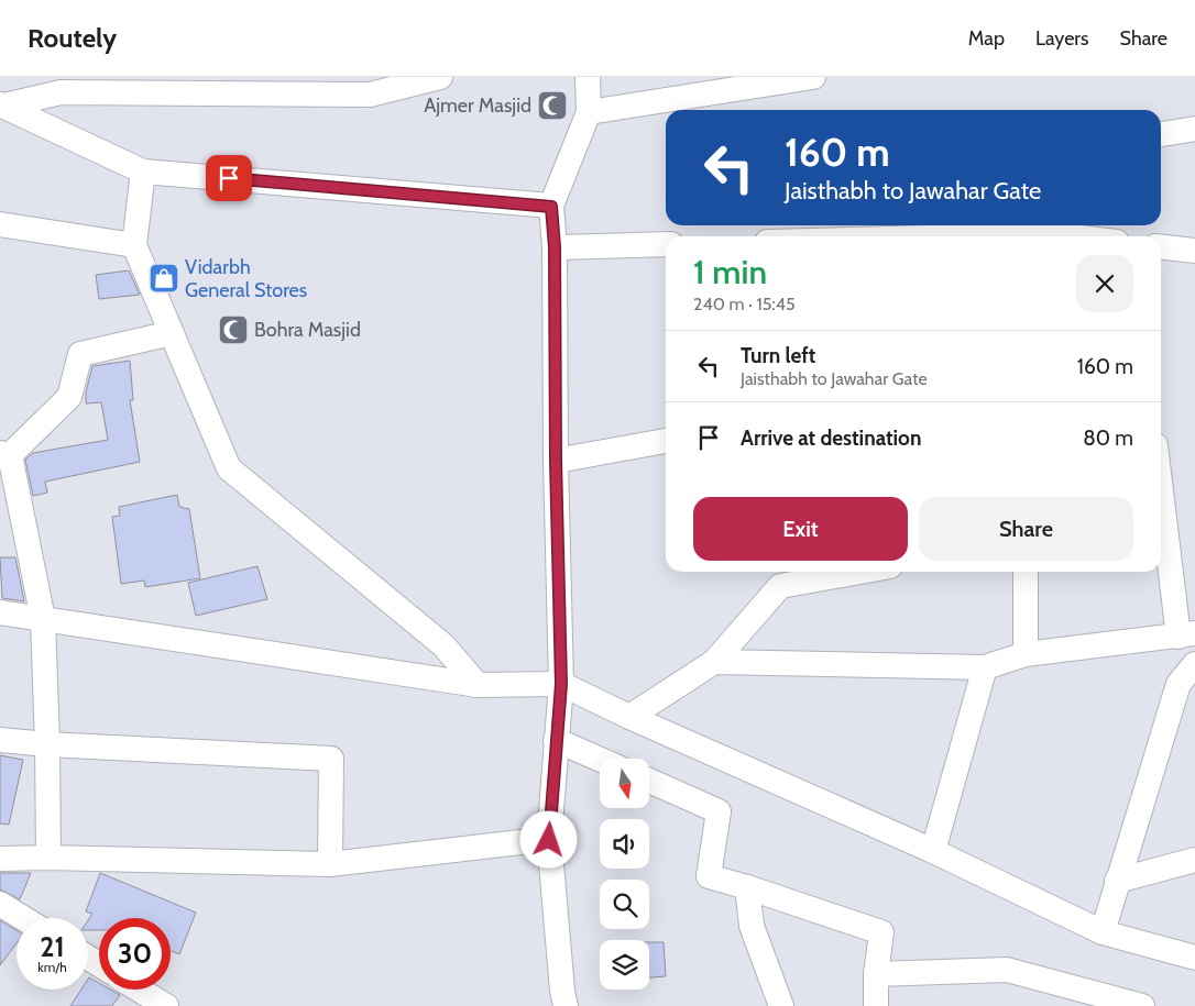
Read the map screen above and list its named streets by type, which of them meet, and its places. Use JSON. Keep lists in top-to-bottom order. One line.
{"places":{"mosque":["Ajmer Masjid","Bohra Masjid"],"shop":["Vidarbh General Stores"]},"north":"bottom","page":{"header":"Routely","nav":["Map","Layers","Share"],"turn":["160 m","Jaisthabh to Jawahar Gate"],"heading":["1 min","240 m · 15:45"],"list":[{"name":"Turn left","note":"Jaisthabh to Jawahar Gate","value":"160 m"},{"name":"Arrive at destination","value":"80 m"}],"buttons":["Exit","Share"],"speed":"21 km/h","limit":"30"}}
